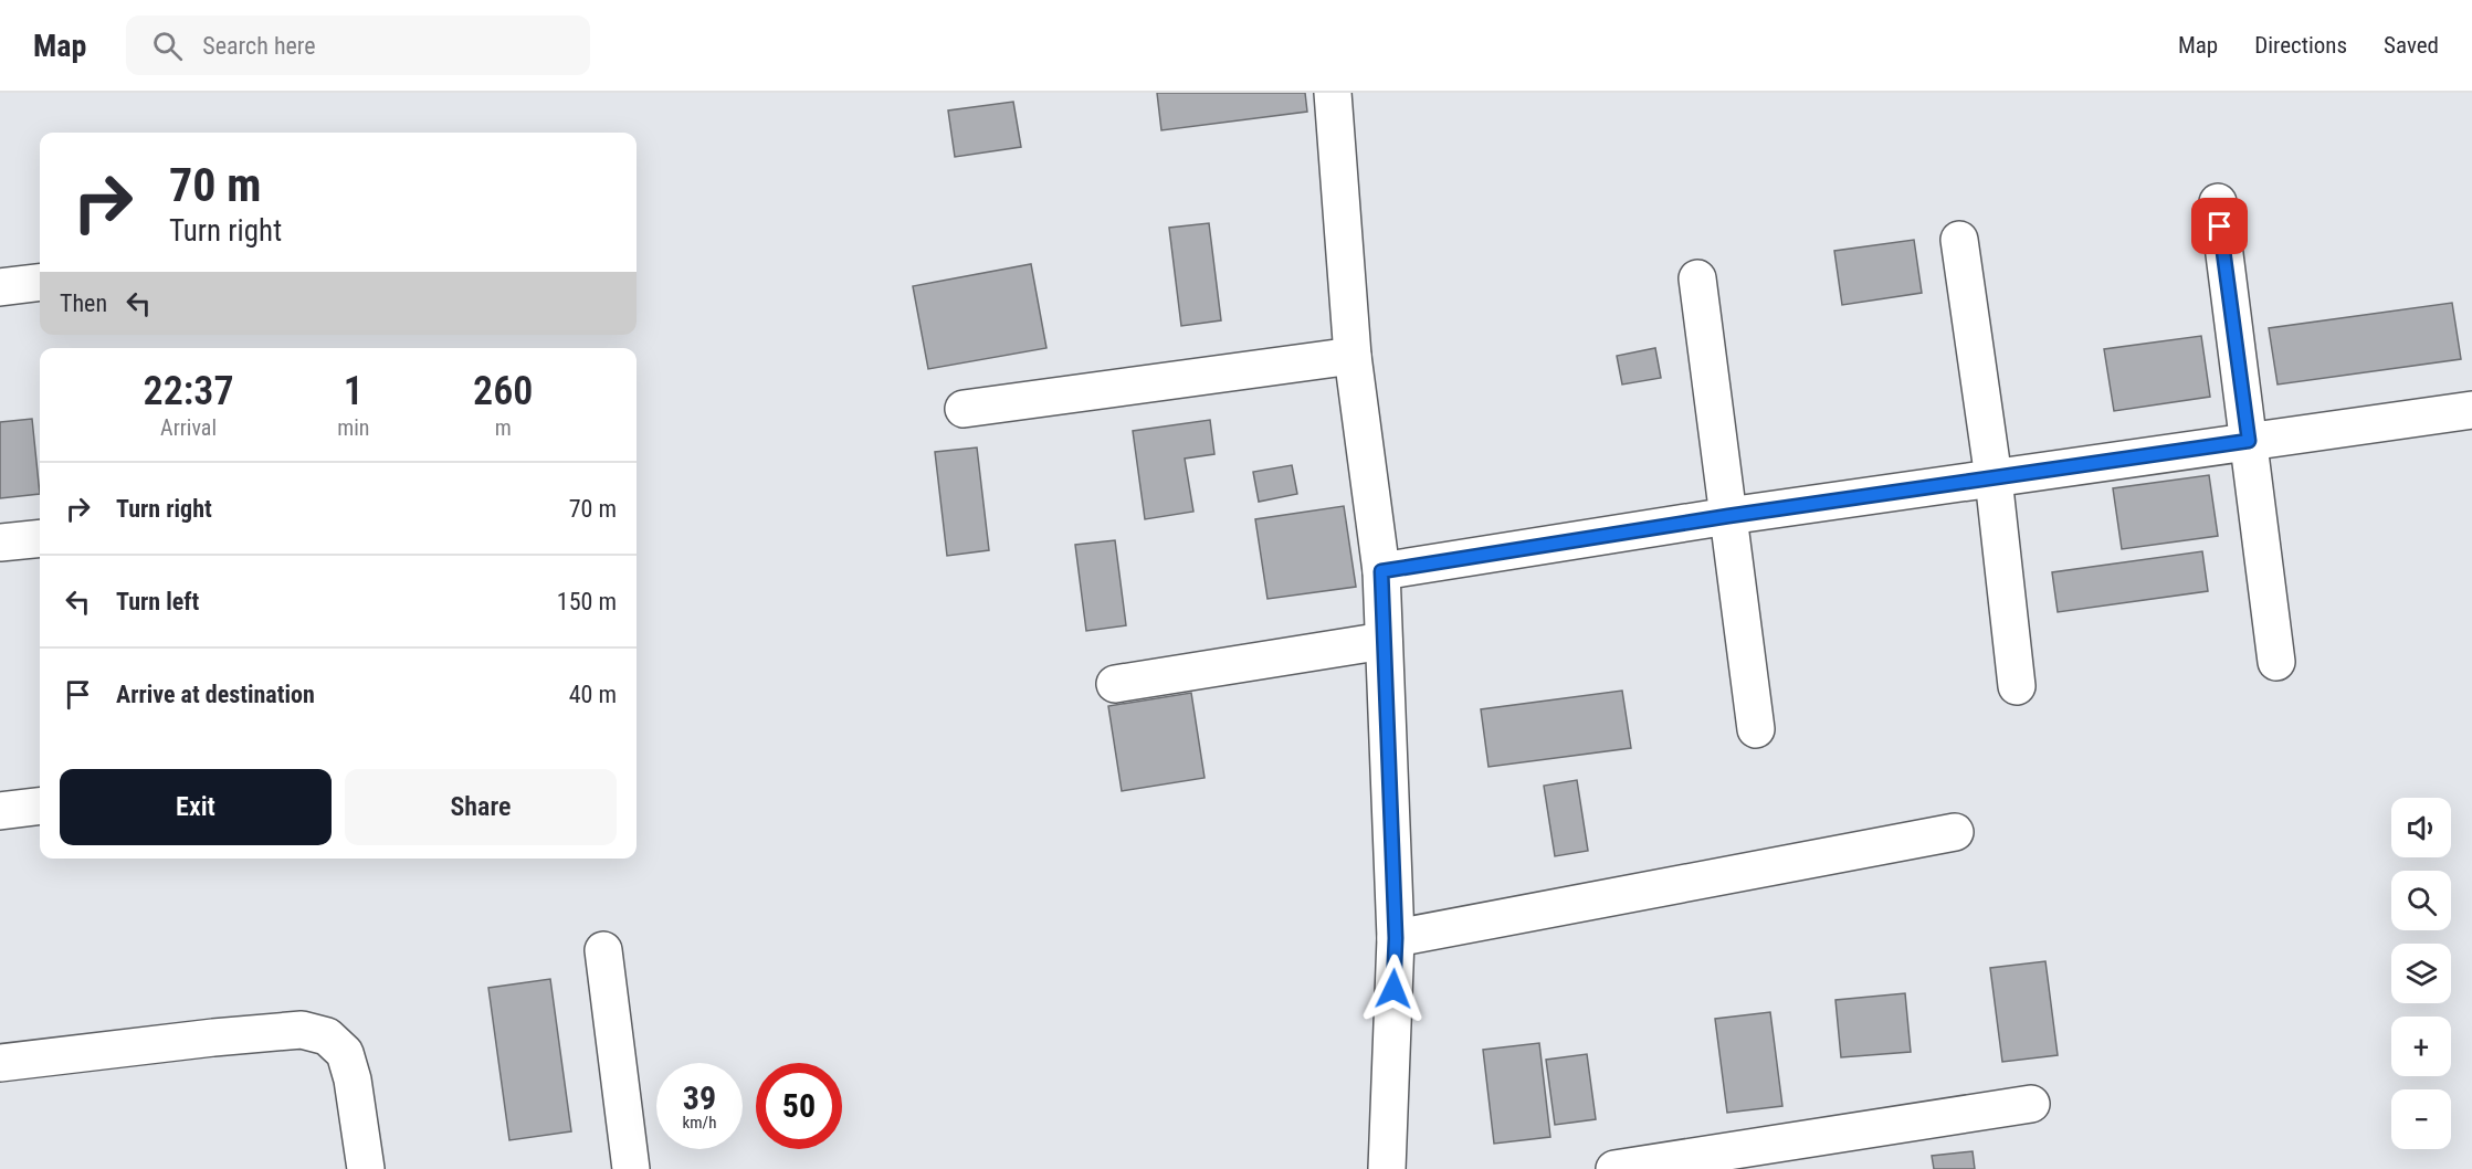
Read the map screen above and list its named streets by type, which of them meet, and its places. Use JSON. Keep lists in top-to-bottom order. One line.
{"page":{"header":"Map","search":"Search here","nav":["Map","Directions","Saved"],"turn":["70 m","Turn right"],"then":"Then","eta":["22:37","Arrival","1","min","260","m"],"list":[{"name":"Turn right","value":"70 m"},{"name":"Turn left","value":"150 m"},{"name":"Arrive at destination","value":"40 m"}],"buttons":["Exit","Share"],"map_buttons":["+","−"],"speed":"39 km/h","limit":"50"}}
